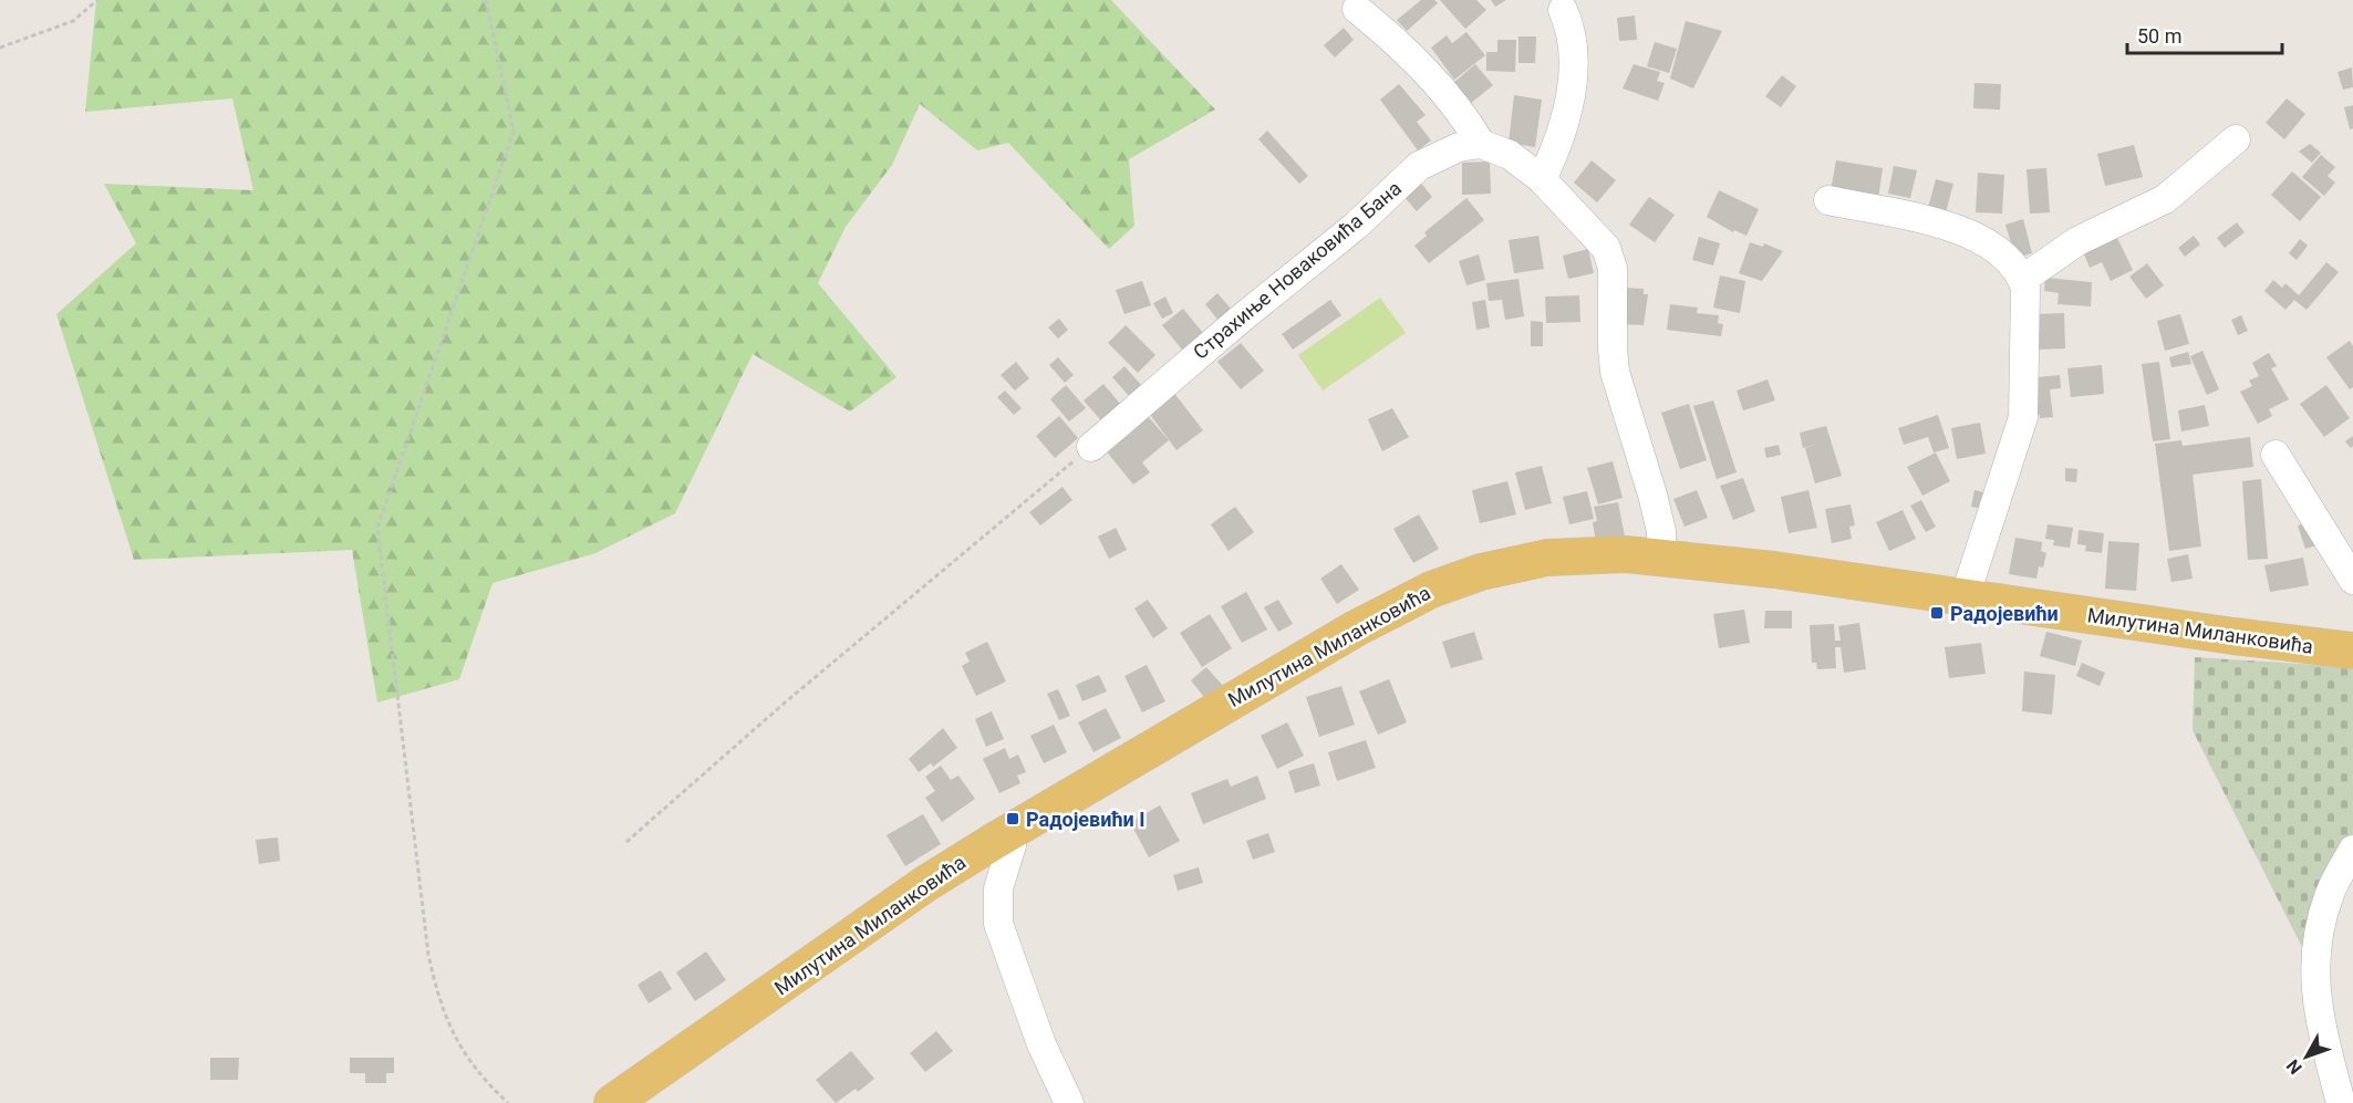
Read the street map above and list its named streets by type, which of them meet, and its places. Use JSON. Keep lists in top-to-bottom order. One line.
{"streets":{"main road":["Милутина Миланковића"],"street":["Страхиње Новаковића Бана"]},"places":{"transit":["Радојевићи","Радојевићи I"]},"scale_bar":"50 m","north":"bottom left"}
